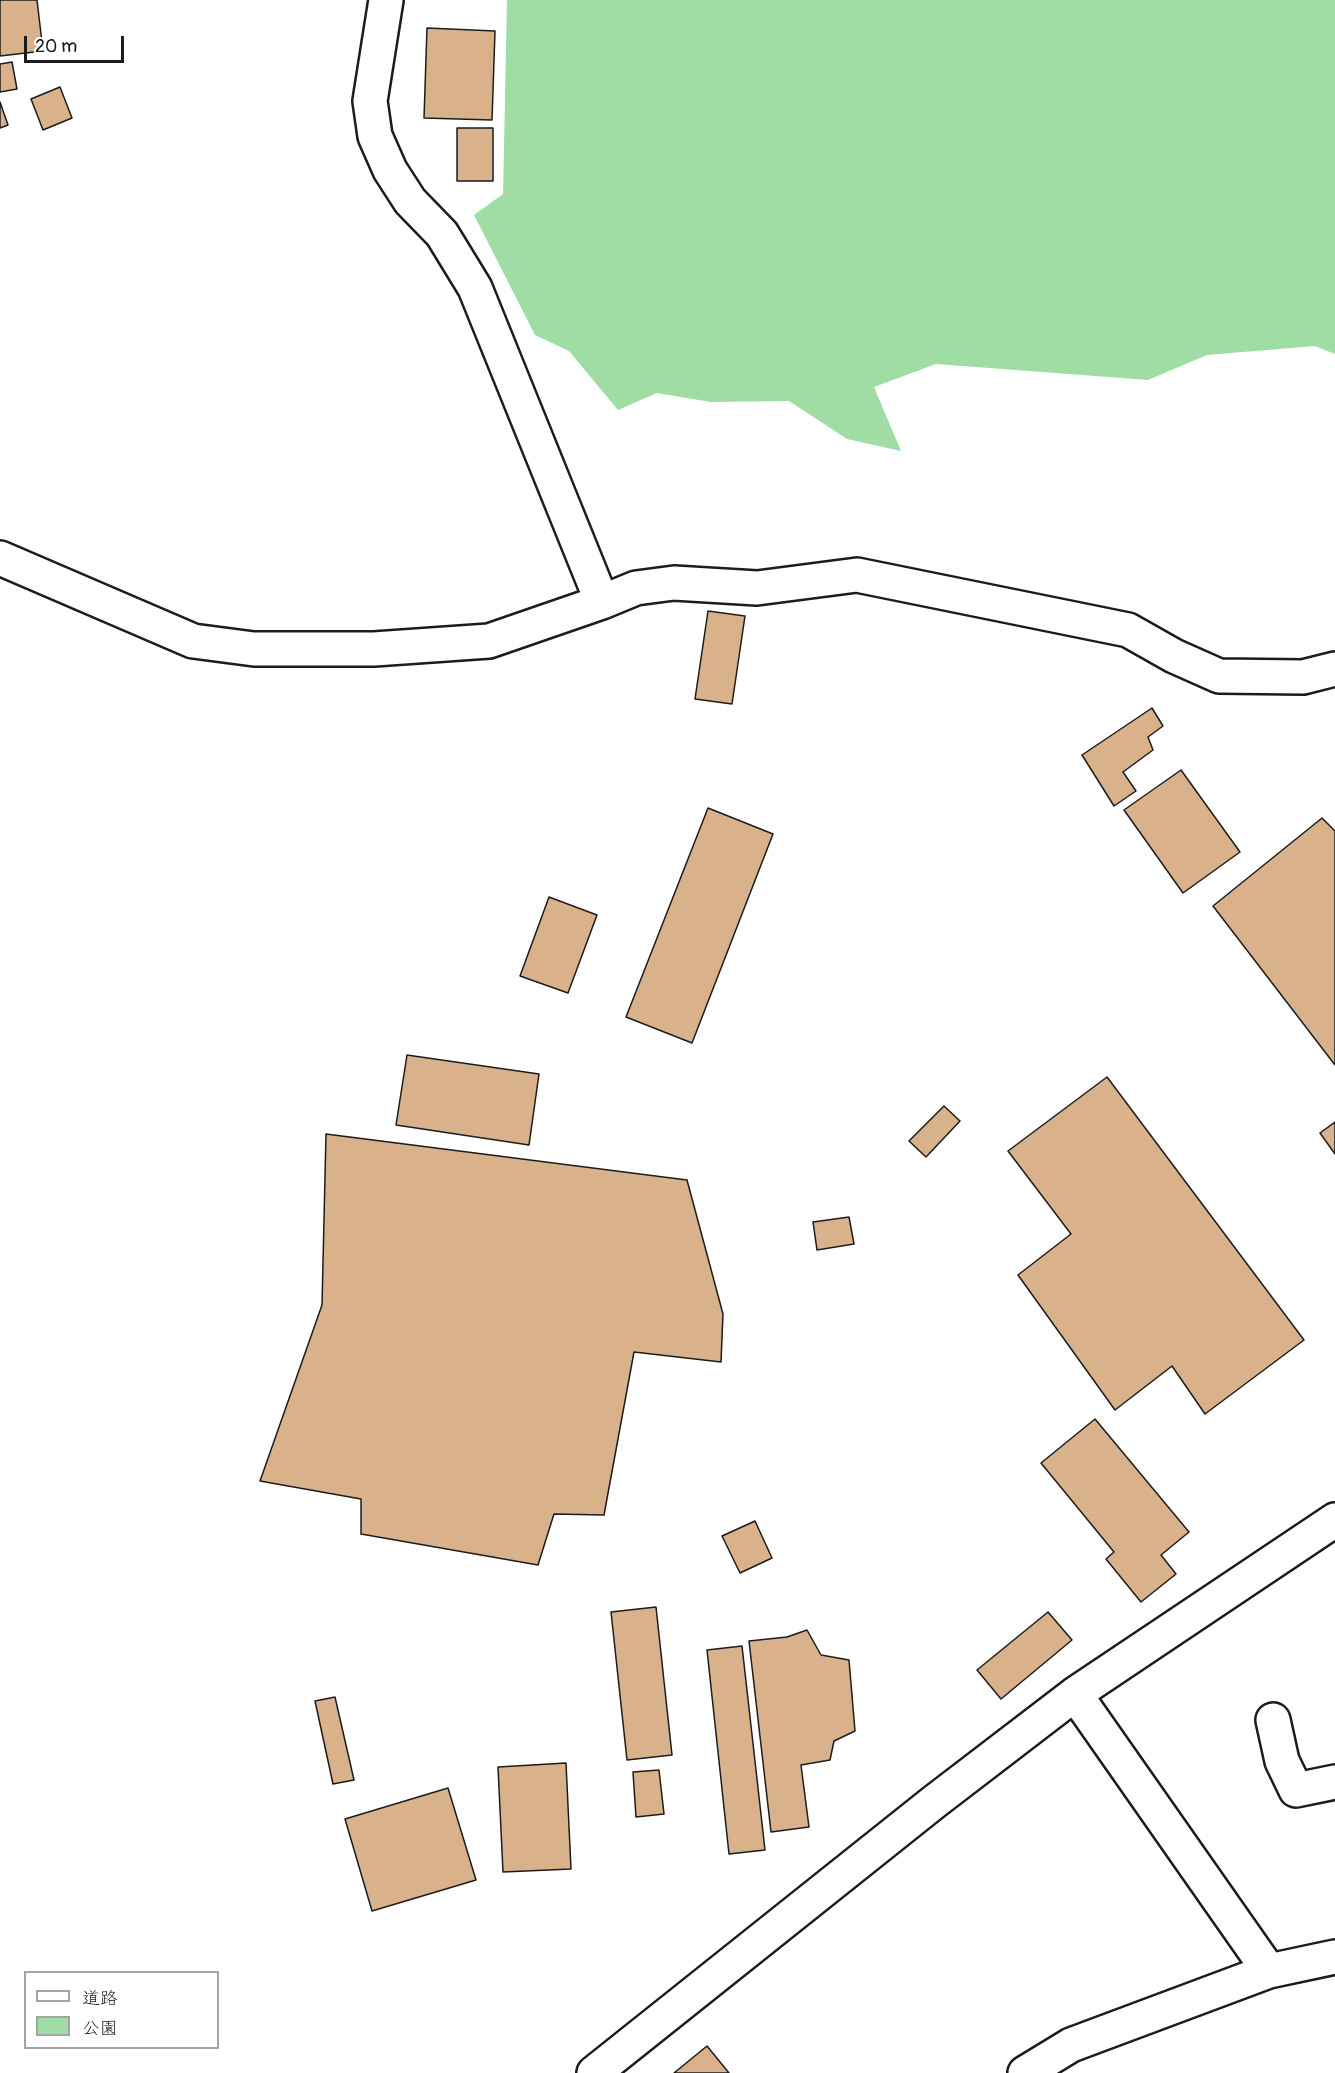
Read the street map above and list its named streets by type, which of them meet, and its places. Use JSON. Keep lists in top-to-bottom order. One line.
{"legend":["道路","公園"],"scale_bar":"20 m"}
